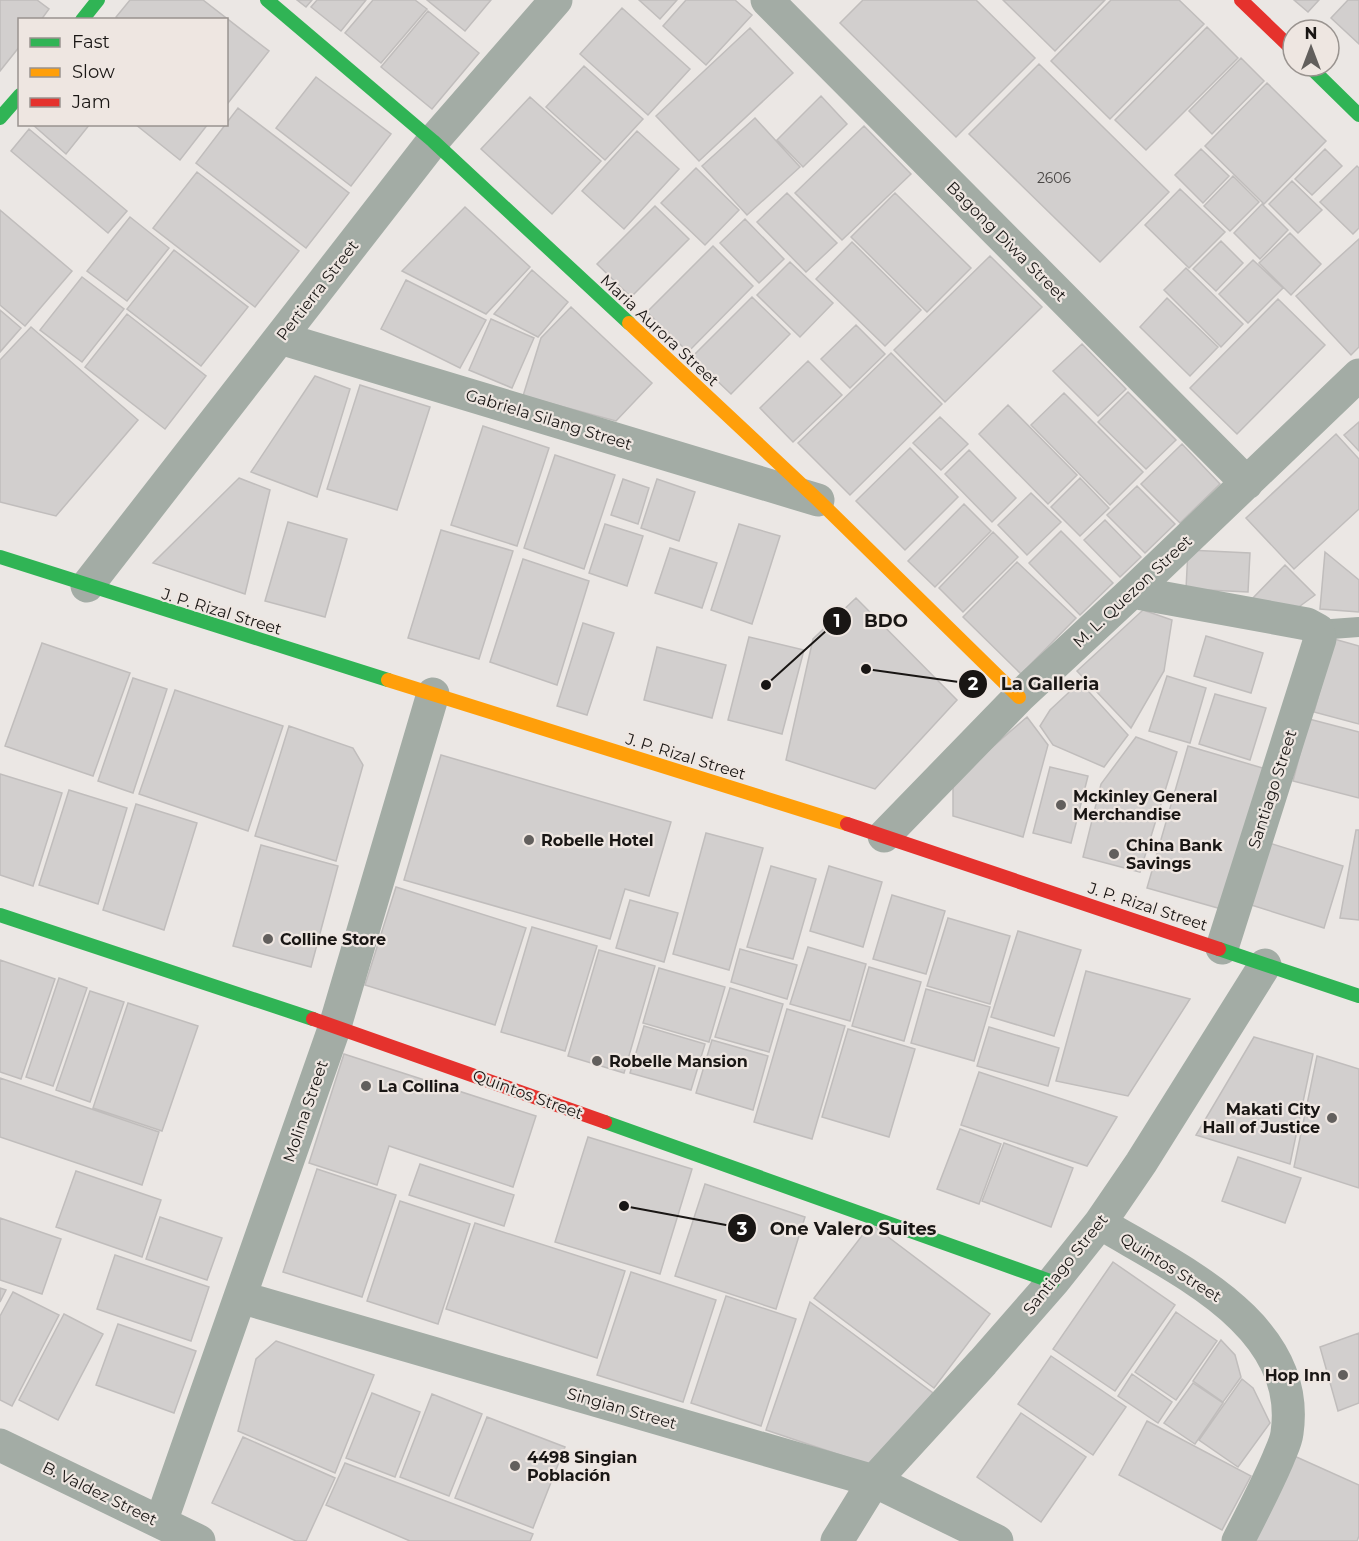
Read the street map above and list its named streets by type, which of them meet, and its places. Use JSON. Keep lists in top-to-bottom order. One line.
{"streets":{"street":["Bagong Diwa Street","Pertierra Street","Maria Aurora Street","Gabriela Silang Street","M. L. Quezon Street","J. P. Rizal Street","Santiago Street","Quintos Street","Molina Street","Singian Street","B. Valdez Street"]},"crossings":[["Bagong Diwa Street","M. L. Quezon Street"],["Pertierra Street","Maria Aurora Street"],["Pertierra Street","Gabriela Silang Street"],["Pertierra Street","J. P. Rizal Street"],["Maria Aurora Street","Gabriela Silang Street"],["Maria Aurora Street","M. L. Quezon Street"],["M. L. Quezon Street","J. P. Rizal Street"],["J. P. Rizal Street","Santiago Street"],["J. P. Rizal Street","Molina Street"],["Santiago Street","Quintos Street"],["Santiago Street","Singian Street"],["Quintos Street","Molina Street"],["Molina Street","Singian Street"],["Molina Street","B. Valdez Street"]],"places":["La Galleria","BDO","Mckinley General Merchandise","Robelle Hotel","China Bank Savings","Colline Store","Robelle Mansion","La Collina","Makati City Hall of Justice","One Valero Suites","Hop Inn","4498 Singian Población"],"house_numbers":["2606"],"legend":["Fast","Slow","Jam"],"north":"top"}
